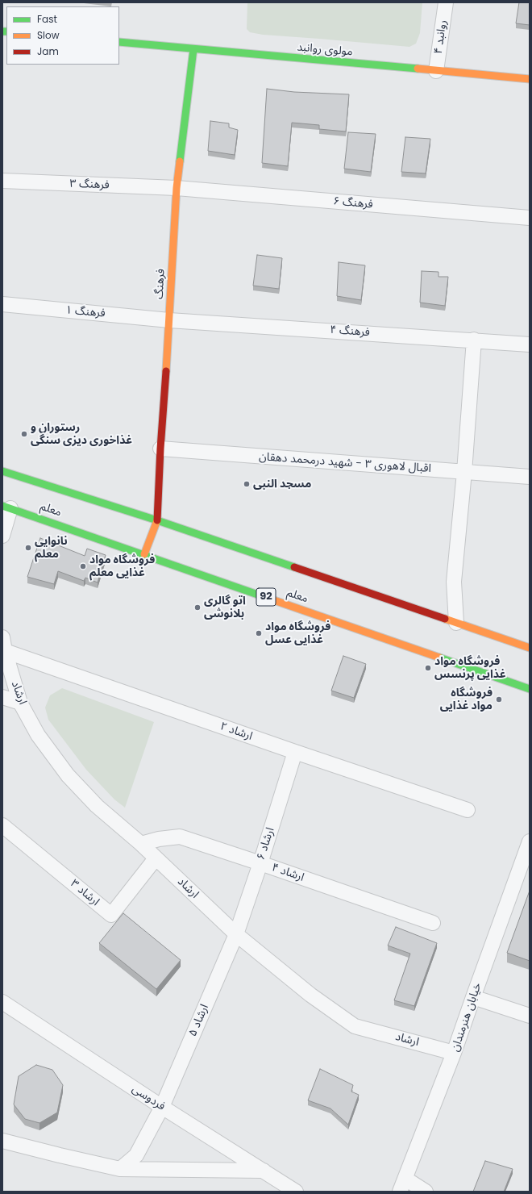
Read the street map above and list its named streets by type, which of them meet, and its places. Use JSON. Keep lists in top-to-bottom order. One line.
{"streets":{"main road":["مولوی روانبد","فرهنگ","معلم","92"],"street":["روانبد ۴","فرهنگ ۳","فرهنگ ۶","فرهنگ ۱","فرهنگ ۴","اقبال لاهوری ۳ - شهید درمحمد دهقان","ارشاد","ارشاد ۲","ارشاد ۶","ارشاد ۴","ارشاد ۳","خیابان هنرمندان","ارشاد ۵","فردوسی"]},"crossings":[["روانبد ۴","مولوی روانبد"],["مولوی روانبد","فرهنگ"],["فرهنگ ۳","فرهنگ ۶"],["فرهنگ ۳","فرهنگ"],["فرهنگ ۶","فرهنگ"],["فرهنگ","فرهنگ ۱"],["فرهنگ","فرهنگ ۴"],["فرهنگ","اقبال لاهوری ۳ - شهید درمحمد دهقان"],["فرهنگ","معلم"],["فرهنگ ۱","فرهنگ ۴"],["ارشاد","ارشاد ۲"],["ارشاد","ارشاد ۶"],["ارشاد","ارشاد ۴"],["ارشاد","ارشاد ۳"],["ارشاد","خیابان هنرمندان"],["ارشاد","ارشاد ۵"],["ارشاد ۲","ارشاد ۶"],["ارشاد ۶","ارشاد ۴"],["ارشاد ۶","ارشاد ۵"],["ارشاد ۵","فردوسی"]],"places":["رستوران و غذاخوری دیزی سنگی","مسجد النبی","نانوایی معلم","فروشگاه مواد غذایی معلم","اتو گالری بلانوشی","فروشگاه مواد غذایی عسل","فروشگاه مواد غذایی پرنسس","فروشگاه مواد غذایی"],"legend":["Fast","Slow","Jam"]}
